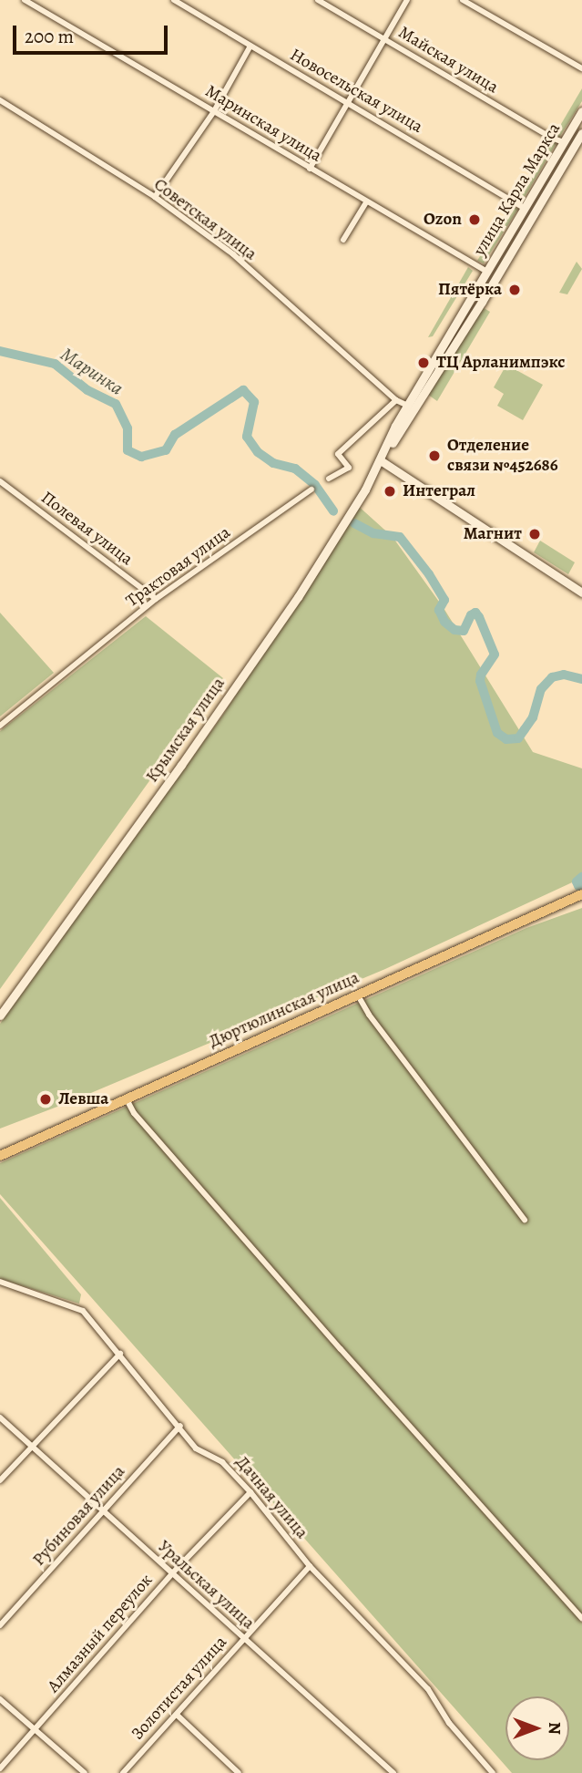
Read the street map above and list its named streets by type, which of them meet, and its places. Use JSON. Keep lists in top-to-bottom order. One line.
{"streets":{"main road":["улица Карла Маркса","Крымская улица","Дюртюлинская улица"],"street":["Майская улица","Новосельская улица","Маринская улица","Советская улица","Полевая улица","Трактовая улица","Дачная улица","Рубиновая улица","Уральская улица","Алмазный переулок","Золотистая улица"]},"crossings":[["Майская улица","улица Карла Маркса"],["Новосельская улица","улица Карла Маркса"],["Маринская улица","улица Карла Маркса"],["улица Карла Маркса","Советская улица"],["улица Карла Маркса","Крымская улица"],["Полевая улица","Трактовая улица"],["Дачная улица","Рубиновая улица"],["Дачная улица","Алмазный переулок"],["Дачная улица","Золотистая улица"],["Рубиновая улица","Уральская улица"],["Уральская улица","Алмазный переулок"],["Уральская улица","Золотистая улица"]],"water":["Маринка"],"places":["Ozon","Пятёрка","ТЦ Арланимпэкс","Отделение связи №452686","Интеграл","Магнит","Левша"],"scale_bar":"200 m","north":"right"}
